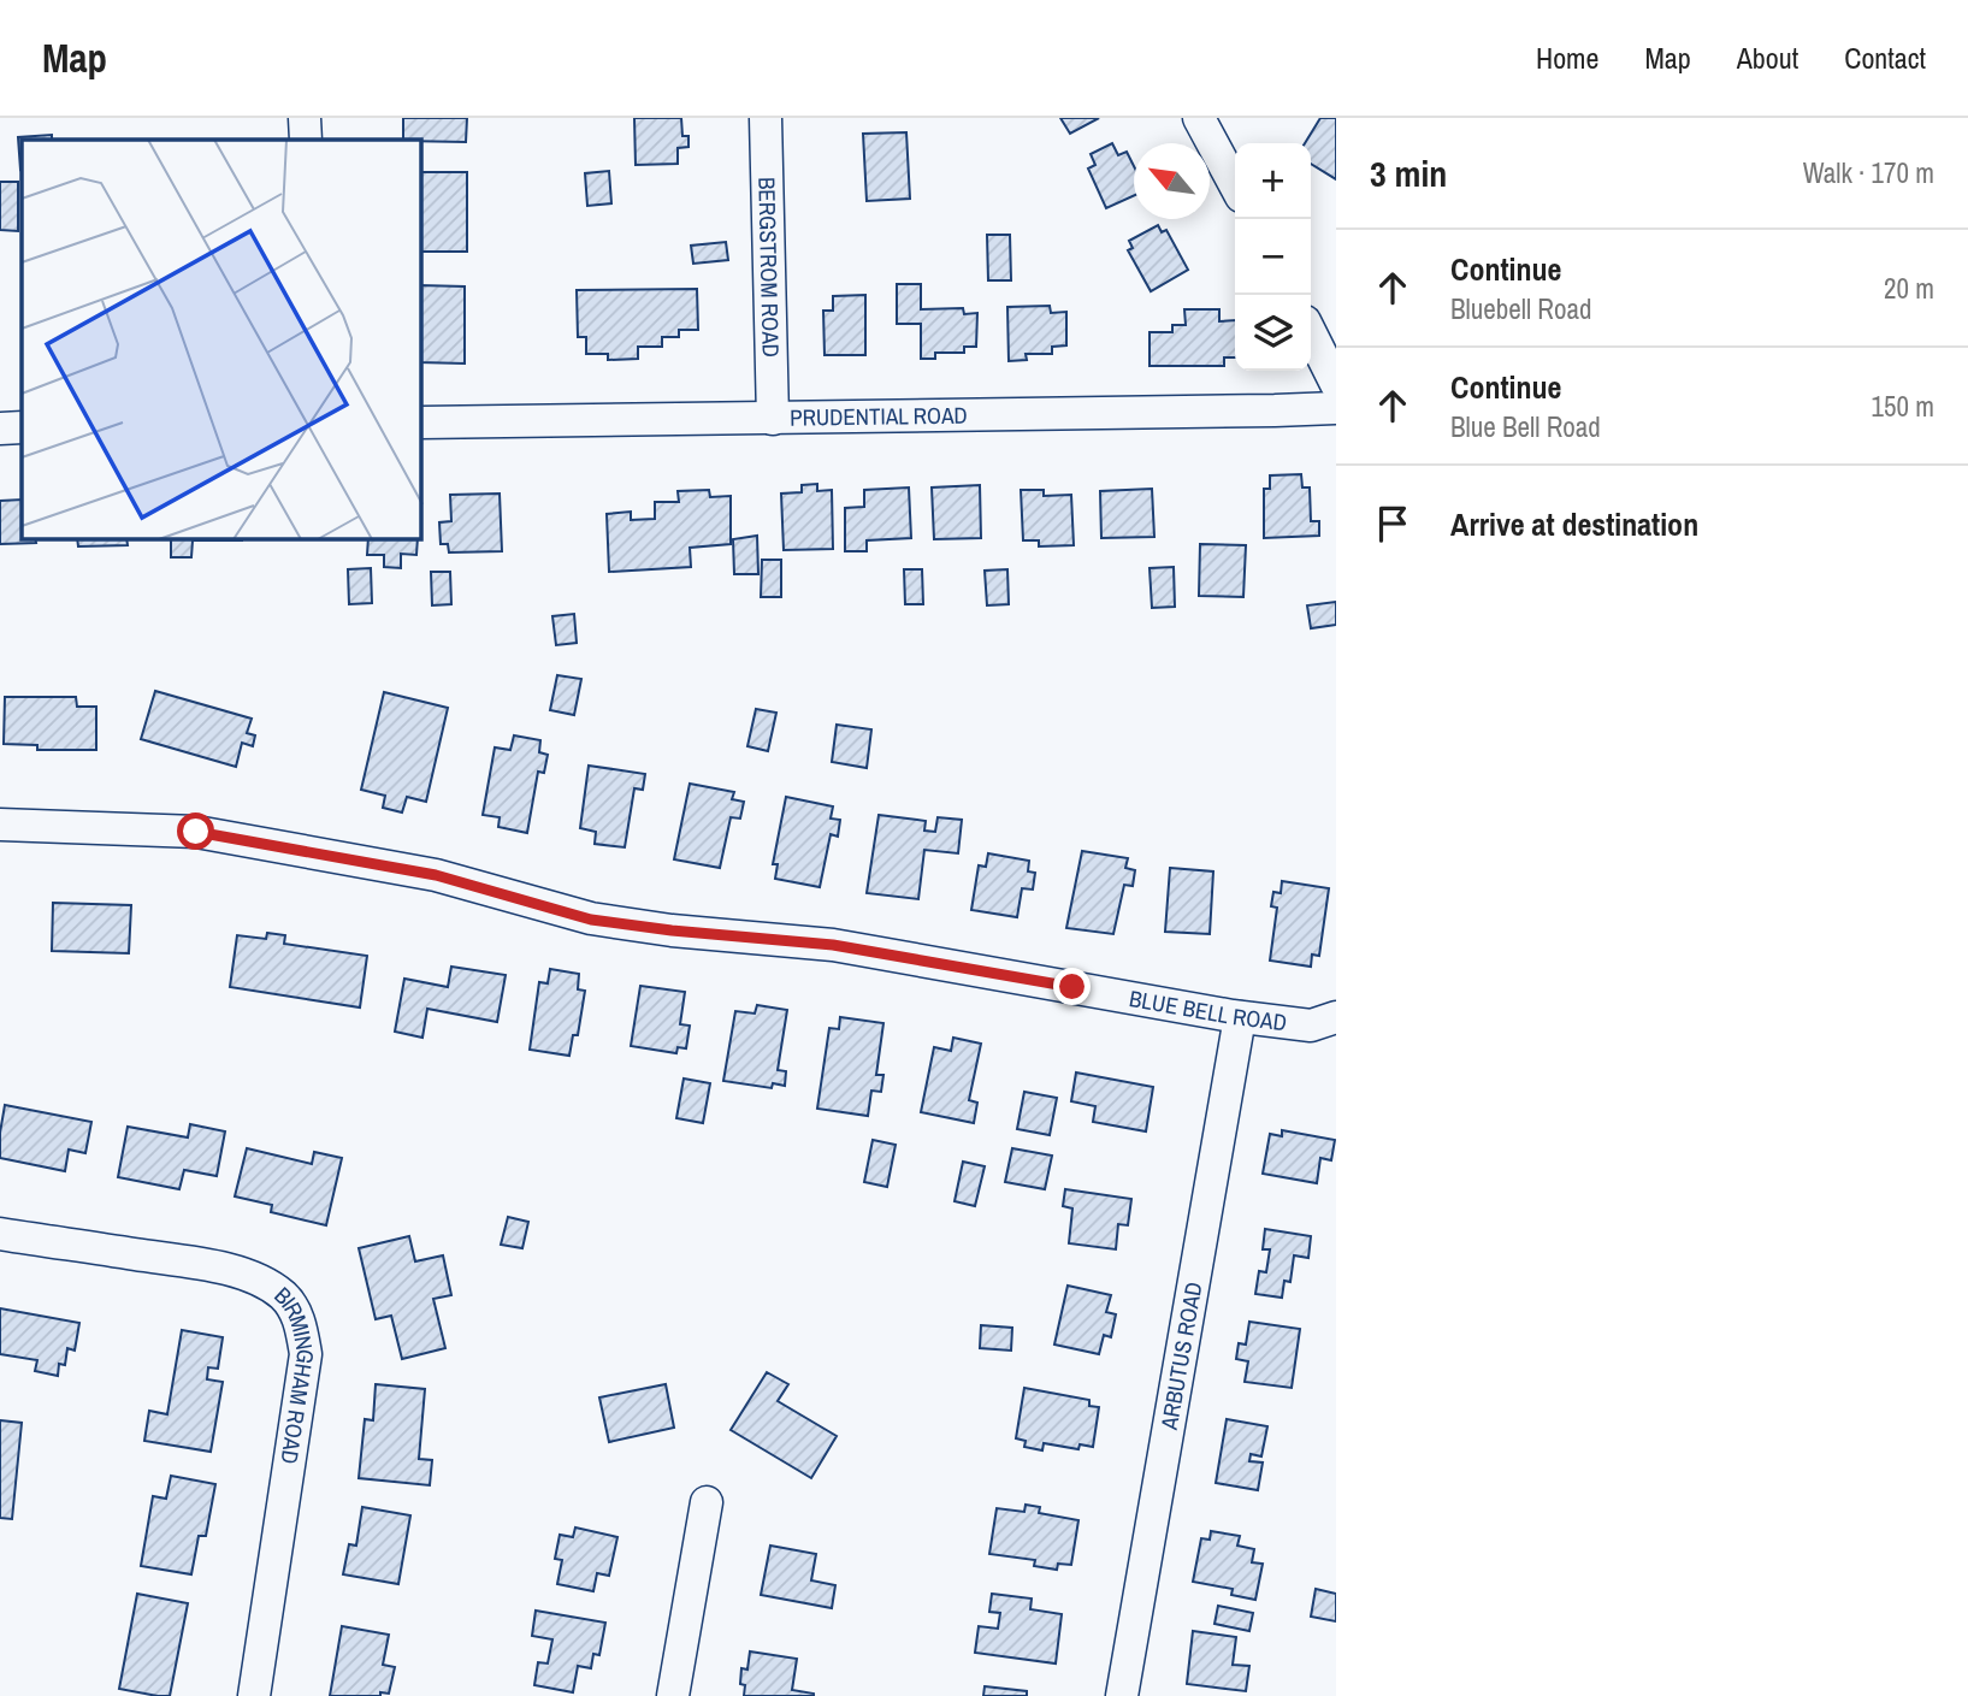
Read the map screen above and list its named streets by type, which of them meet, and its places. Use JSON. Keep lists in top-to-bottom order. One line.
{"streets":{"street":["BERGSTROM ROAD","PRUDENTIAL ROAD","BLUE BELL ROAD","ARBUTUS ROAD","BIRMINGHAM ROAD"]},"crossings":[["BERGSTROM ROAD","PRUDENTIAL ROAD"],["BLUE BELL ROAD","ARBUTUS ROAD"]],"north":"top left","page":{"header":"Map","nav":["Home","Map","About","Contact"],"heading":["3 min","Walk · 170 m"],"map_buttons":["+","−"],"list":[["Continue","Bluebell Road","20 m"],["Continue","Blue Bell Road","150 m"],"Arrive at destination"]}}
